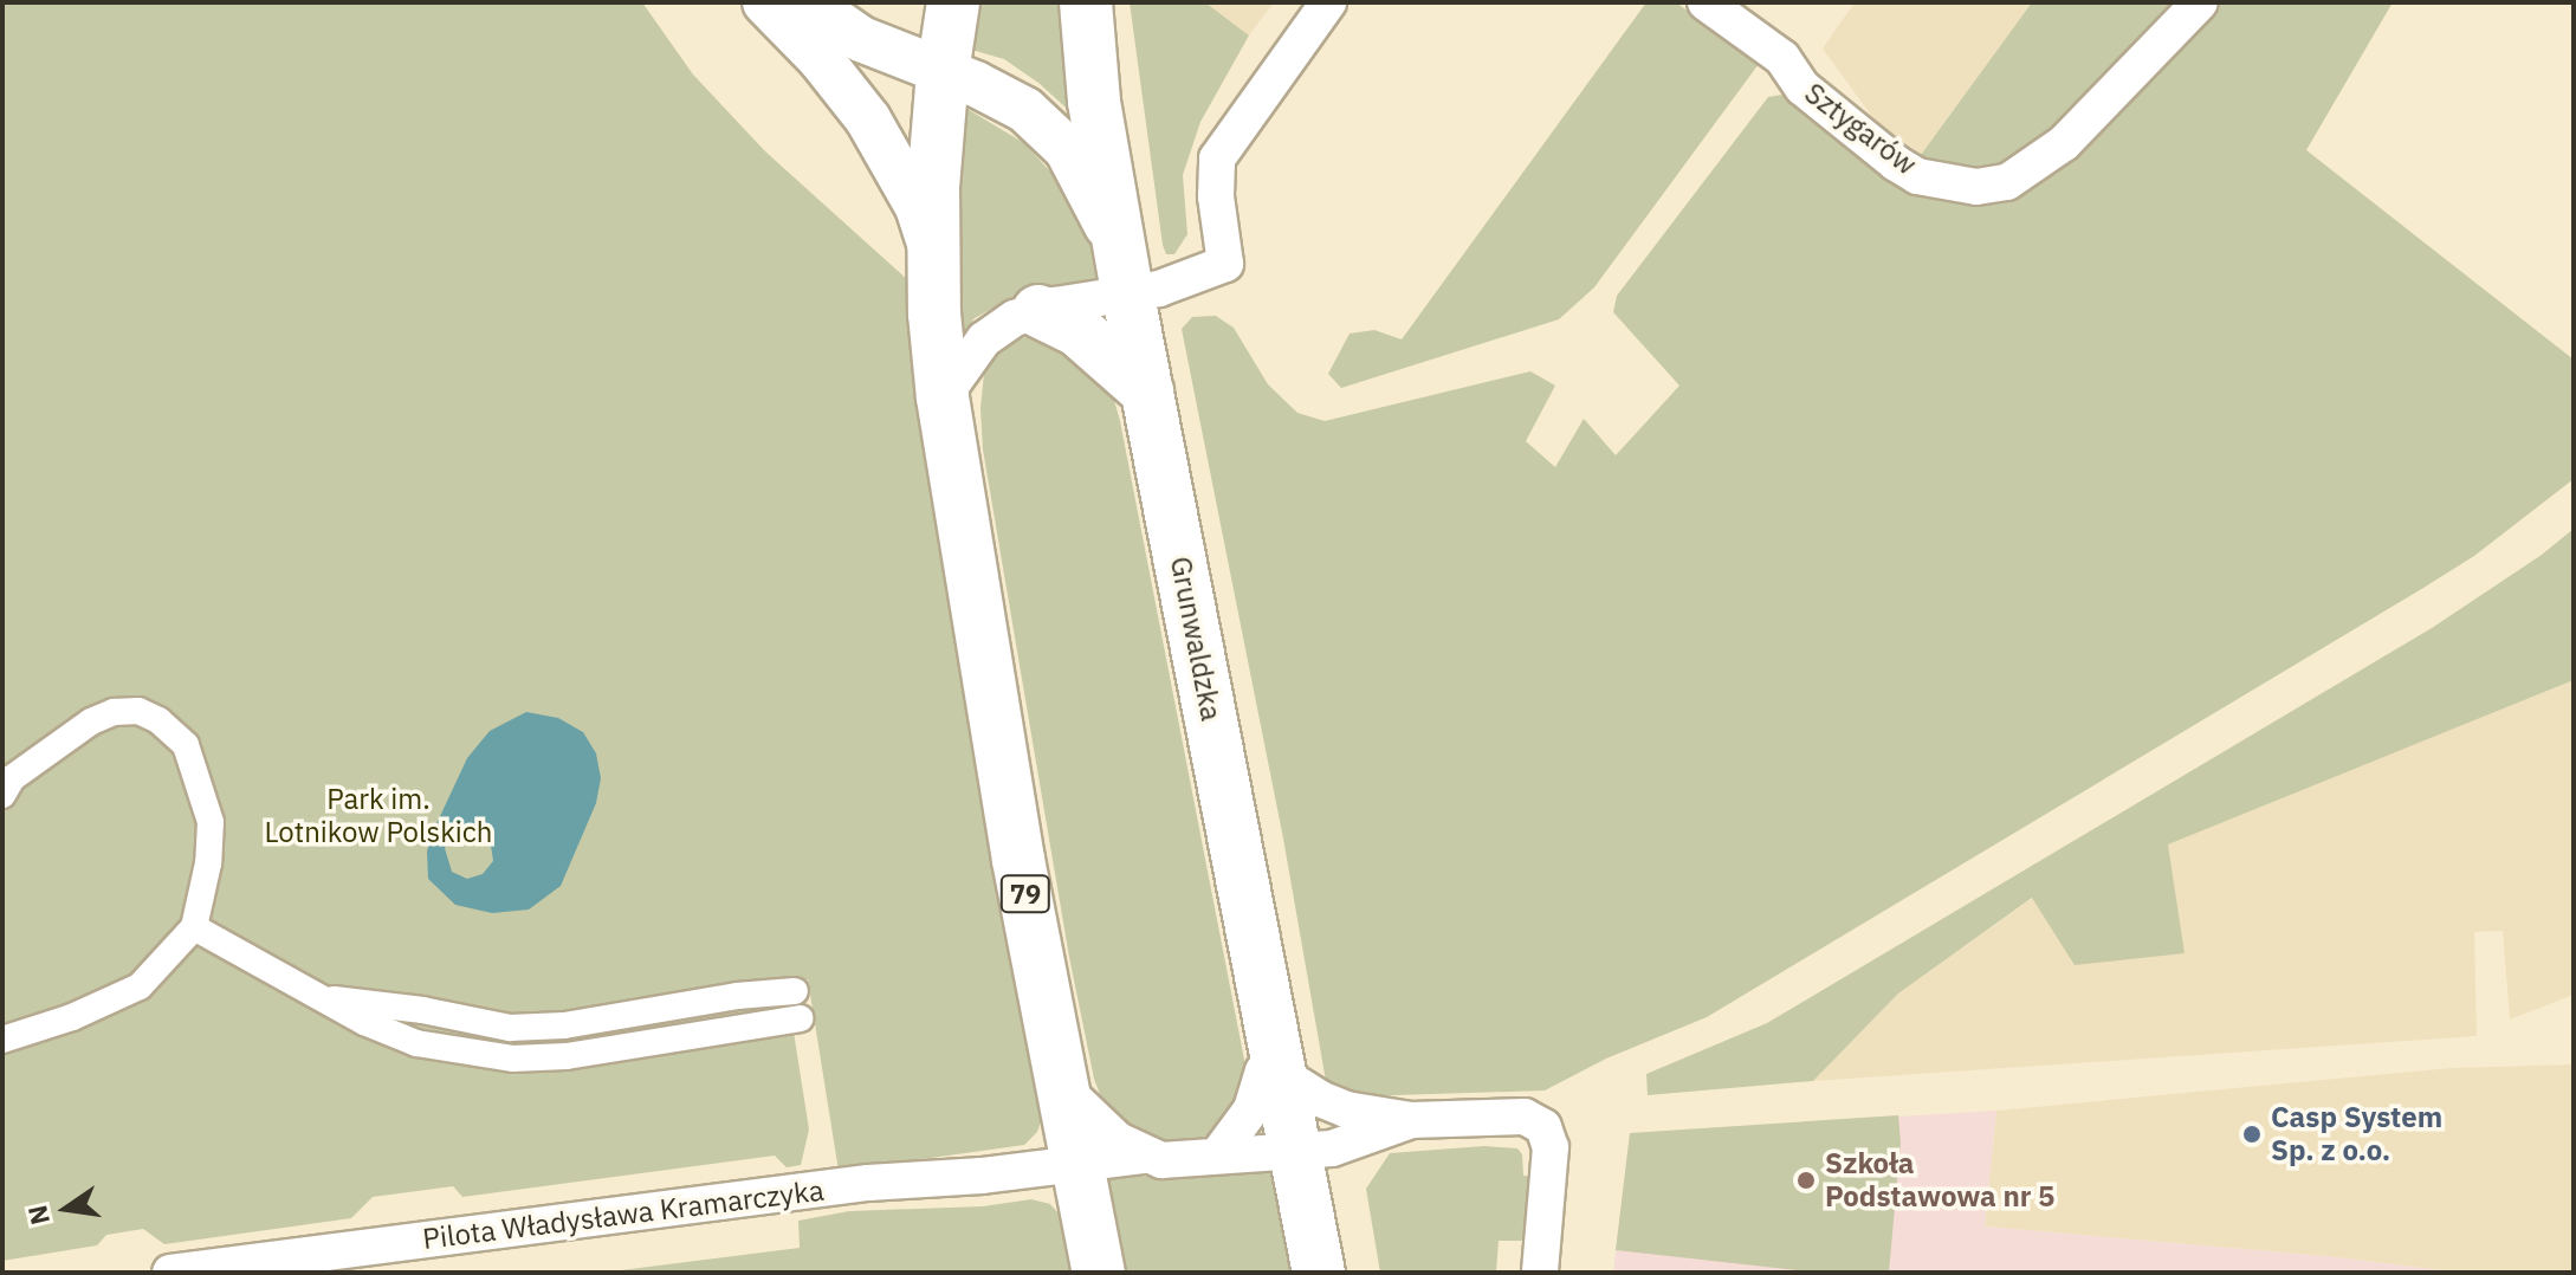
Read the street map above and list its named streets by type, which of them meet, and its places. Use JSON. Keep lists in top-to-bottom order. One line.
{"streets":{"main road":["Grunwaldzka","79"],"street":["Sztygarów","Pilota Władysława Kramarczyka"]},"crossings":[["Grunwaldzka","Pilota Władysława Kramarczyka"],["79","Pilota Władysława Kramarczyka"]],"parks":["Park im. Lotnikow Polskich"],"places":["Casp System Sp. z o.o.","Szkoła Podstawowa nr 5"],"north":"left"}
